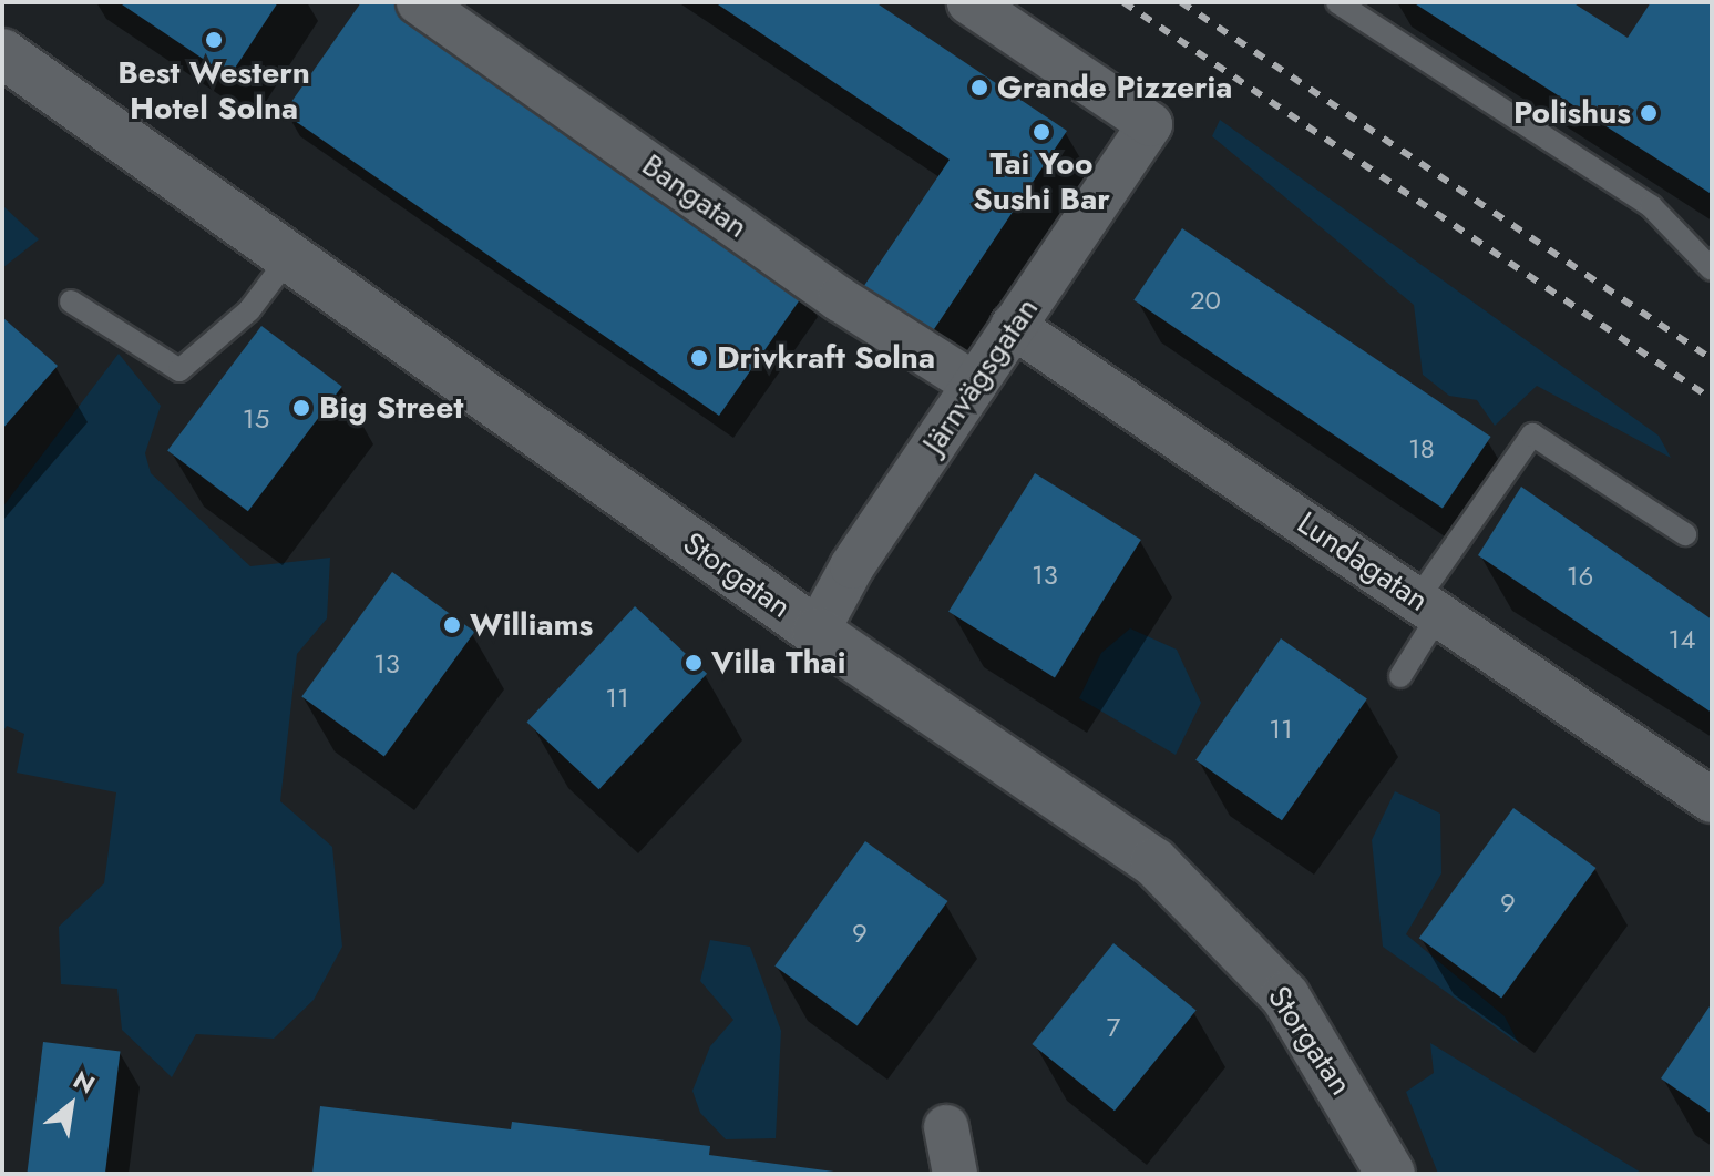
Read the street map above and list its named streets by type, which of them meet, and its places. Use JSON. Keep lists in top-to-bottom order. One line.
{"streets":{"street":["Bangatan","Järnvägsgatan","Lundagatan","Storgatan"]},"crossings":[["Bangatan","Järnvägsgatan"],["Järnvägsgatan","Lundagatan"],["Järnvägsgatan","Storgatan"]],"places":["Best Western Hotel Solna","Grande Pizzeria","Polishus","Tai Yoo Sushi Bar","Drivkraft Solna","Big Street","Williams","Villa Thai"],"house_numbers":["20","15","18","13","16","14","13","11","11","9","9","7"],"north":"top right"}
